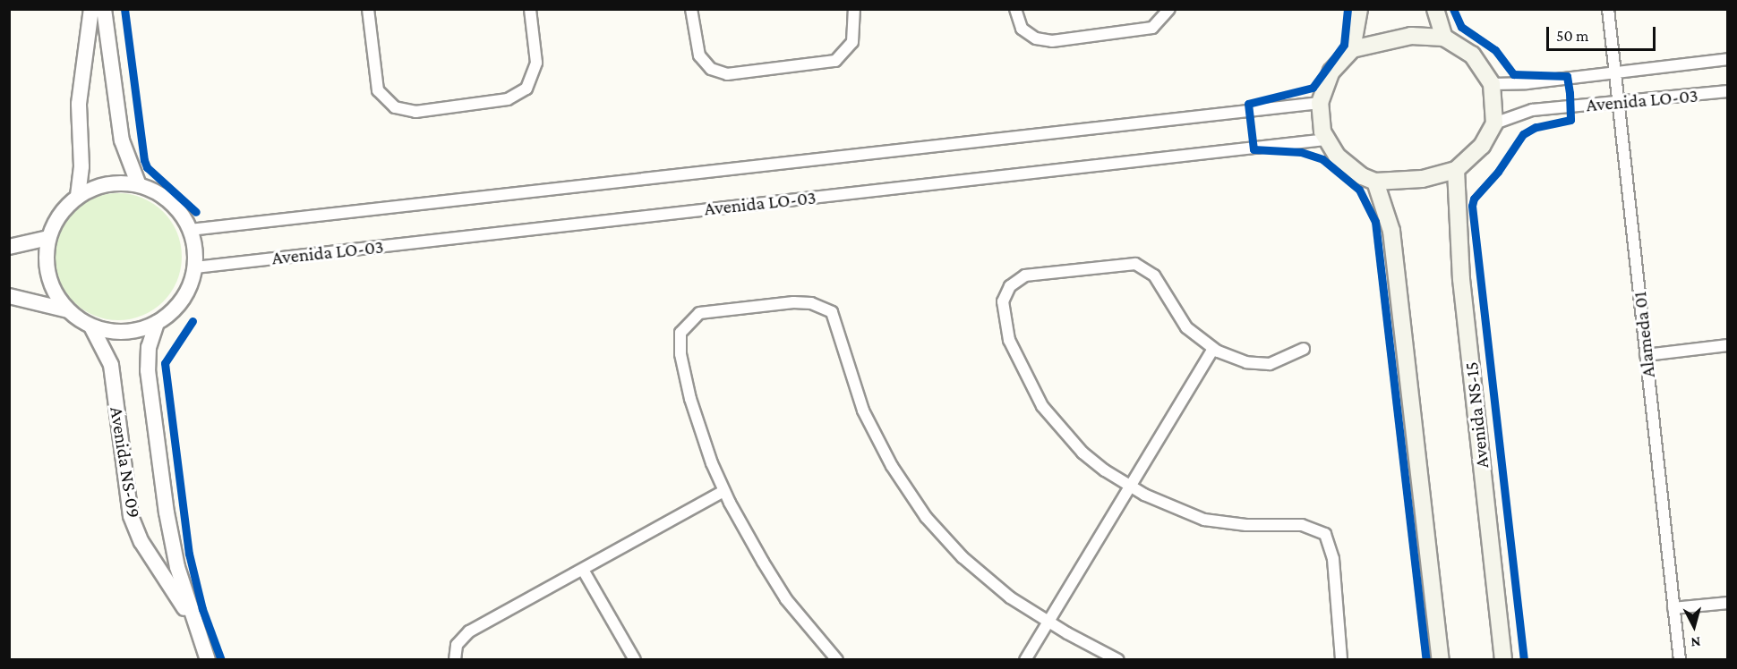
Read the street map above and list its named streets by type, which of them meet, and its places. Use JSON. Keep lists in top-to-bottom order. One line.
{"streets":{"main road":["Avenida NS-15"],"street":["Avenida LO-03","Alameda 01","Avenida NS-09"]},"crossings":[["Avenida LO-03","Alameda 01"],["Avenida LO-03","Avenida NS-15"],["Avenida LO-03","Avenida NS-09"]],"scale_bar":"50 m","north":"bottom"}
